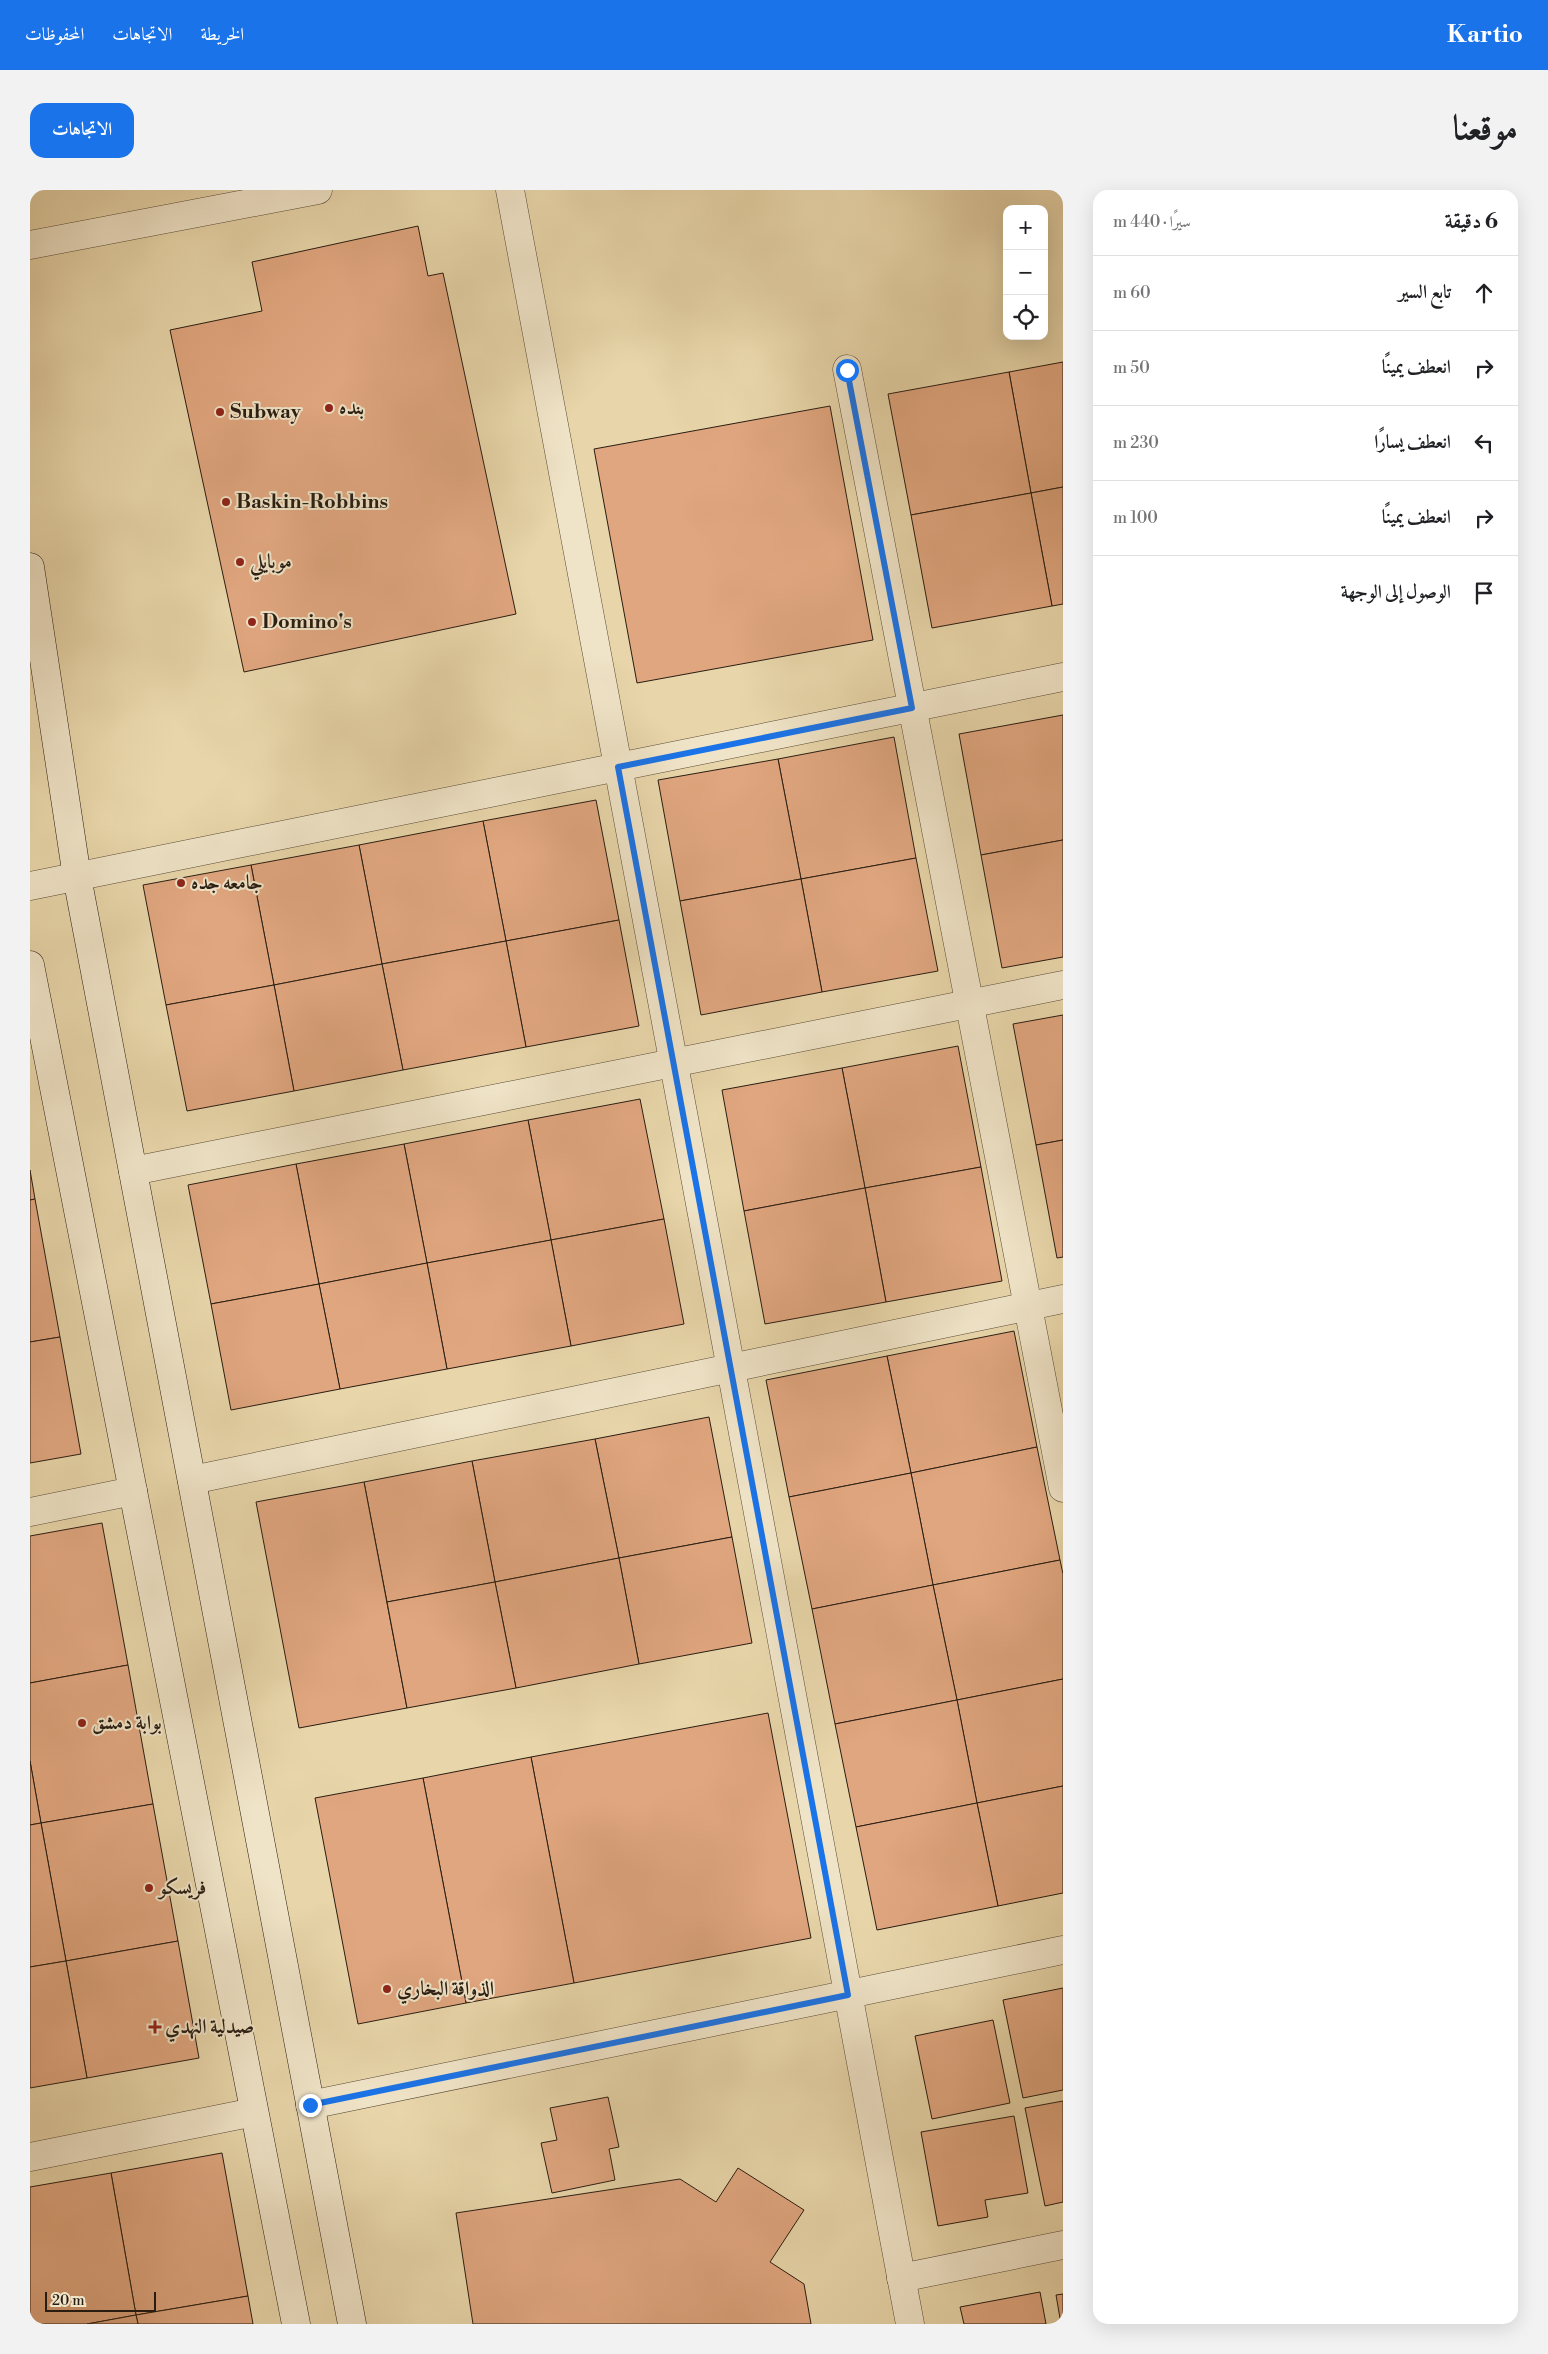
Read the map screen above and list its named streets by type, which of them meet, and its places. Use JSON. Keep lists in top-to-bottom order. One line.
{"places":{"other":["بنده","Subway","Baskin-Robbins","موبايلي","Domino's","جامعه جده","بوابة دمشق","فريسكو","الذواقة البخاري"],"health":["صيدلية النهدي"]},"scale_bar":"20 m","page":{"header":"Kartio","nav":["الخريطة","الاتجاهات","المحفوظات"],"title":"موقعنا","buttons":"الاتجاهات","heading":["6 دقيقة","سيرًا · 440 m"],"map_buttons":["+","−"],"list":[["تابع السير","60 m"],["انعطف يمينًا","50 m"],["انعطف يسارًا","230 m"],["انعطف يمينًا","100 m"],"الوصول إلى الوجهة"],"scale":"20 m"}}
